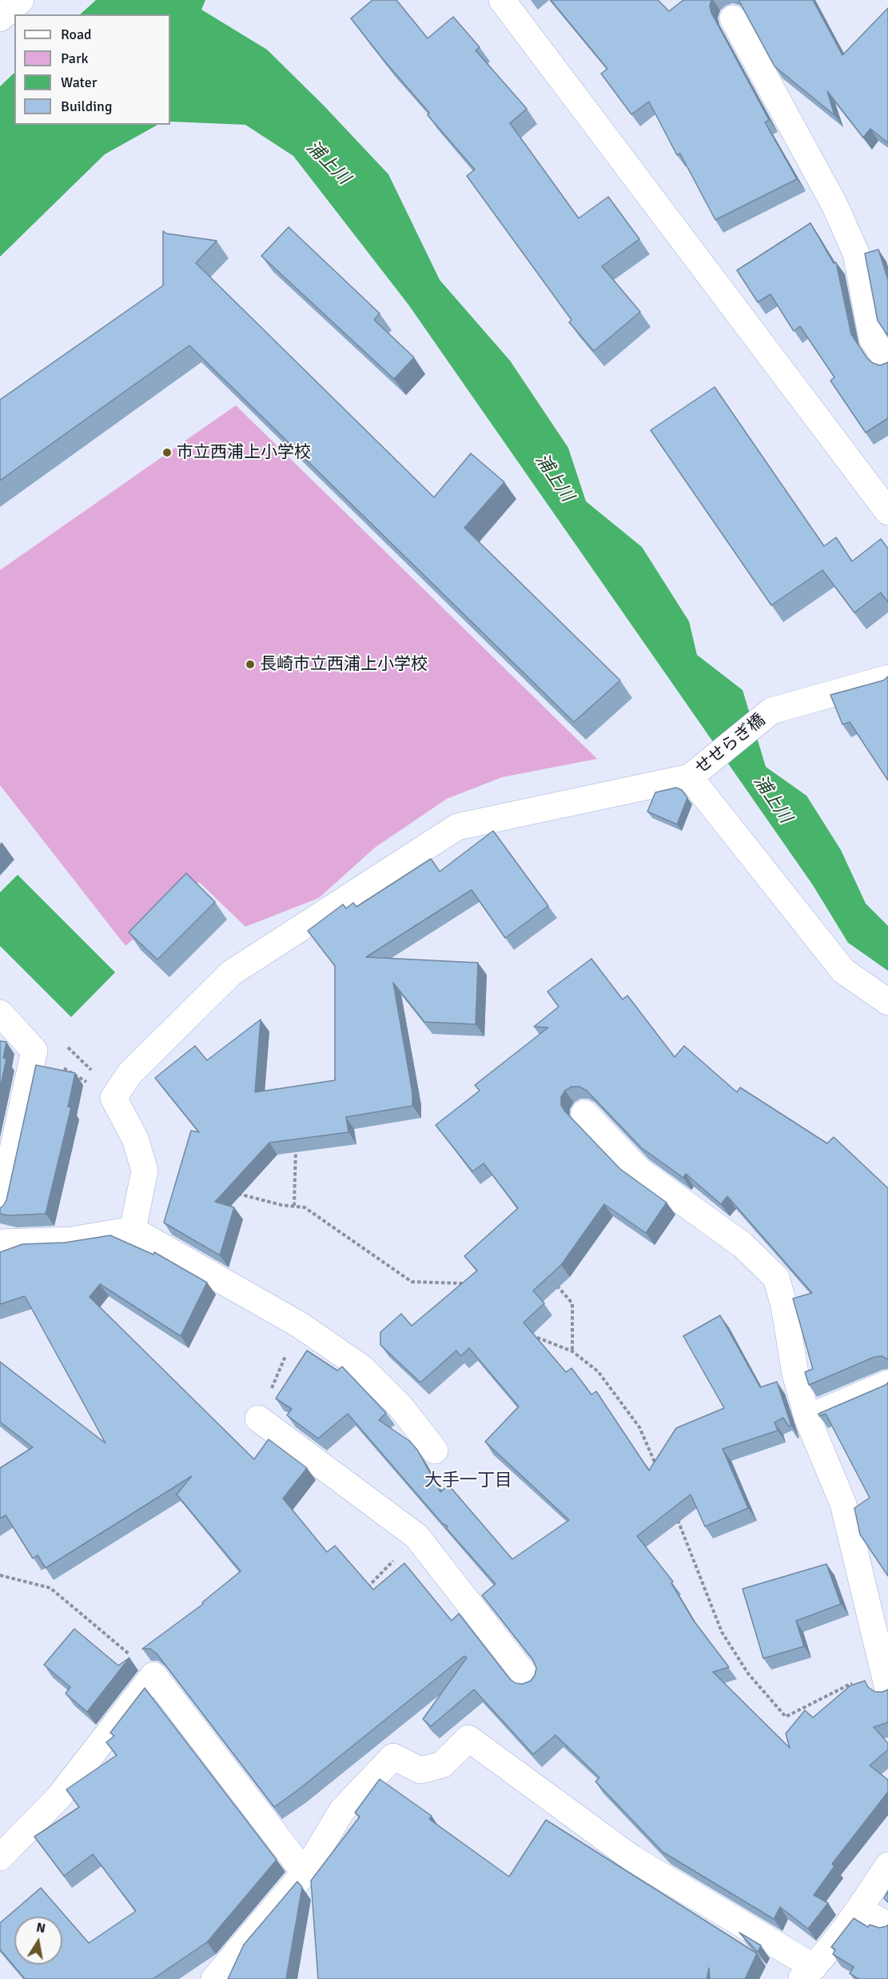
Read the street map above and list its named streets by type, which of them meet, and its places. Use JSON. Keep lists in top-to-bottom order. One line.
{"streets":{"street":["せせらぎ橋"]},"districts":["大手一丁目"],"water":["浦上川"],"places":["市立西浦上小学校","長崎市立西浦上小学校"],"legend":["Road","Park","Water","Building"],"north":"top"}
